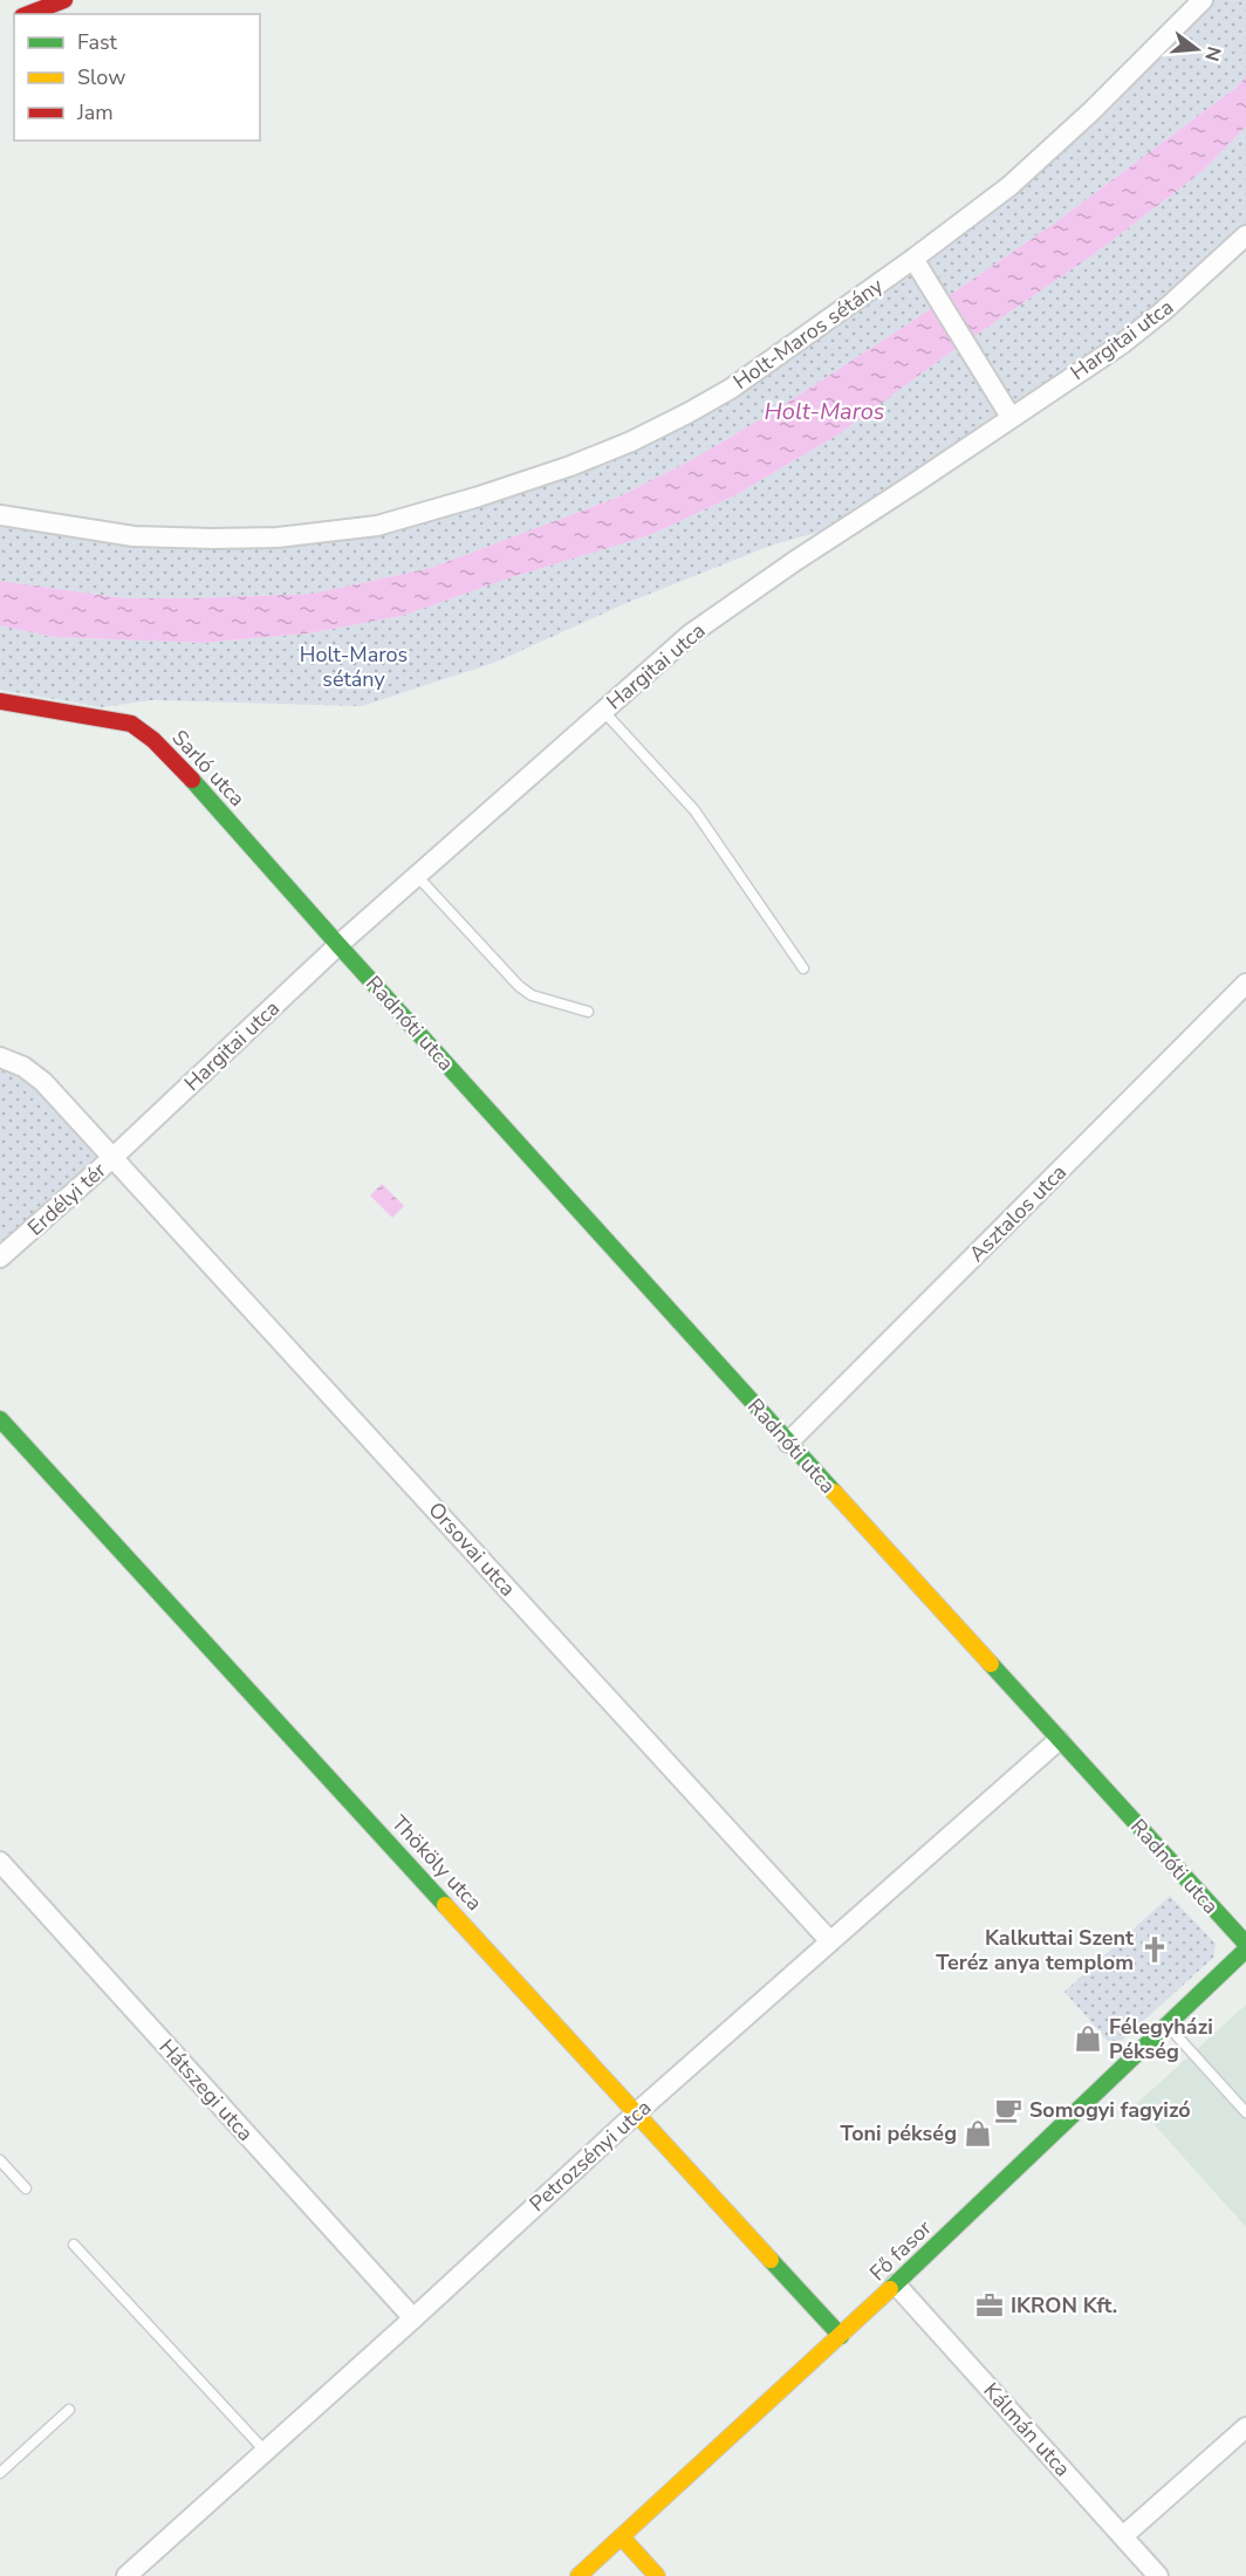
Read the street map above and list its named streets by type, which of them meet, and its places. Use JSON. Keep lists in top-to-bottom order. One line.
{"streets":{"street":["Holt-Maros sétány","Hargitai utca","Sarló utca","Radnóti utca","Erdélyi tér","Asztalos utca","Orsovai utca","Thököly utca","Hátszegi utca","Petrozsényi utca","Fő fasor","Kálmán utca"]},"crossings":[["Hargitai utca","Sarló utca"],["Hargitai utca","Radnóti utca"],["Hargitai utca","Erdélyi tér"],["Hargitai utca","Orsovai utca"],["Sarló utca","Radnóti utca"],["Radnóti utca","Asztalos utca"],["Radnóti utca","Petrozsényi utca"],["Radnóti utca","Fő fasor"],["Erdélyi tér","Orsovai utca"],["Orsovai utca","Petrozsényi utca"],["Thököly utca","Petrozsényi utca"],["Thököly utca","Fő fasor"],["Hátszegi utca","Petrozsényi utca"],["Fő fasor","Kálmán utca"]],"water":["Holt-Maros"],"parks":["Holt-Maros sétány"],"places":{"church":["Kalkuttai Szent Teréz anya templom"],"shop":["Félegyházi Pékség","Toni pékség"],"cafe":["Somogyi fagyizó"],"office":["IKRON Kft."]},"legend":["Fast","Slow","Jam"],"north":"right"}
